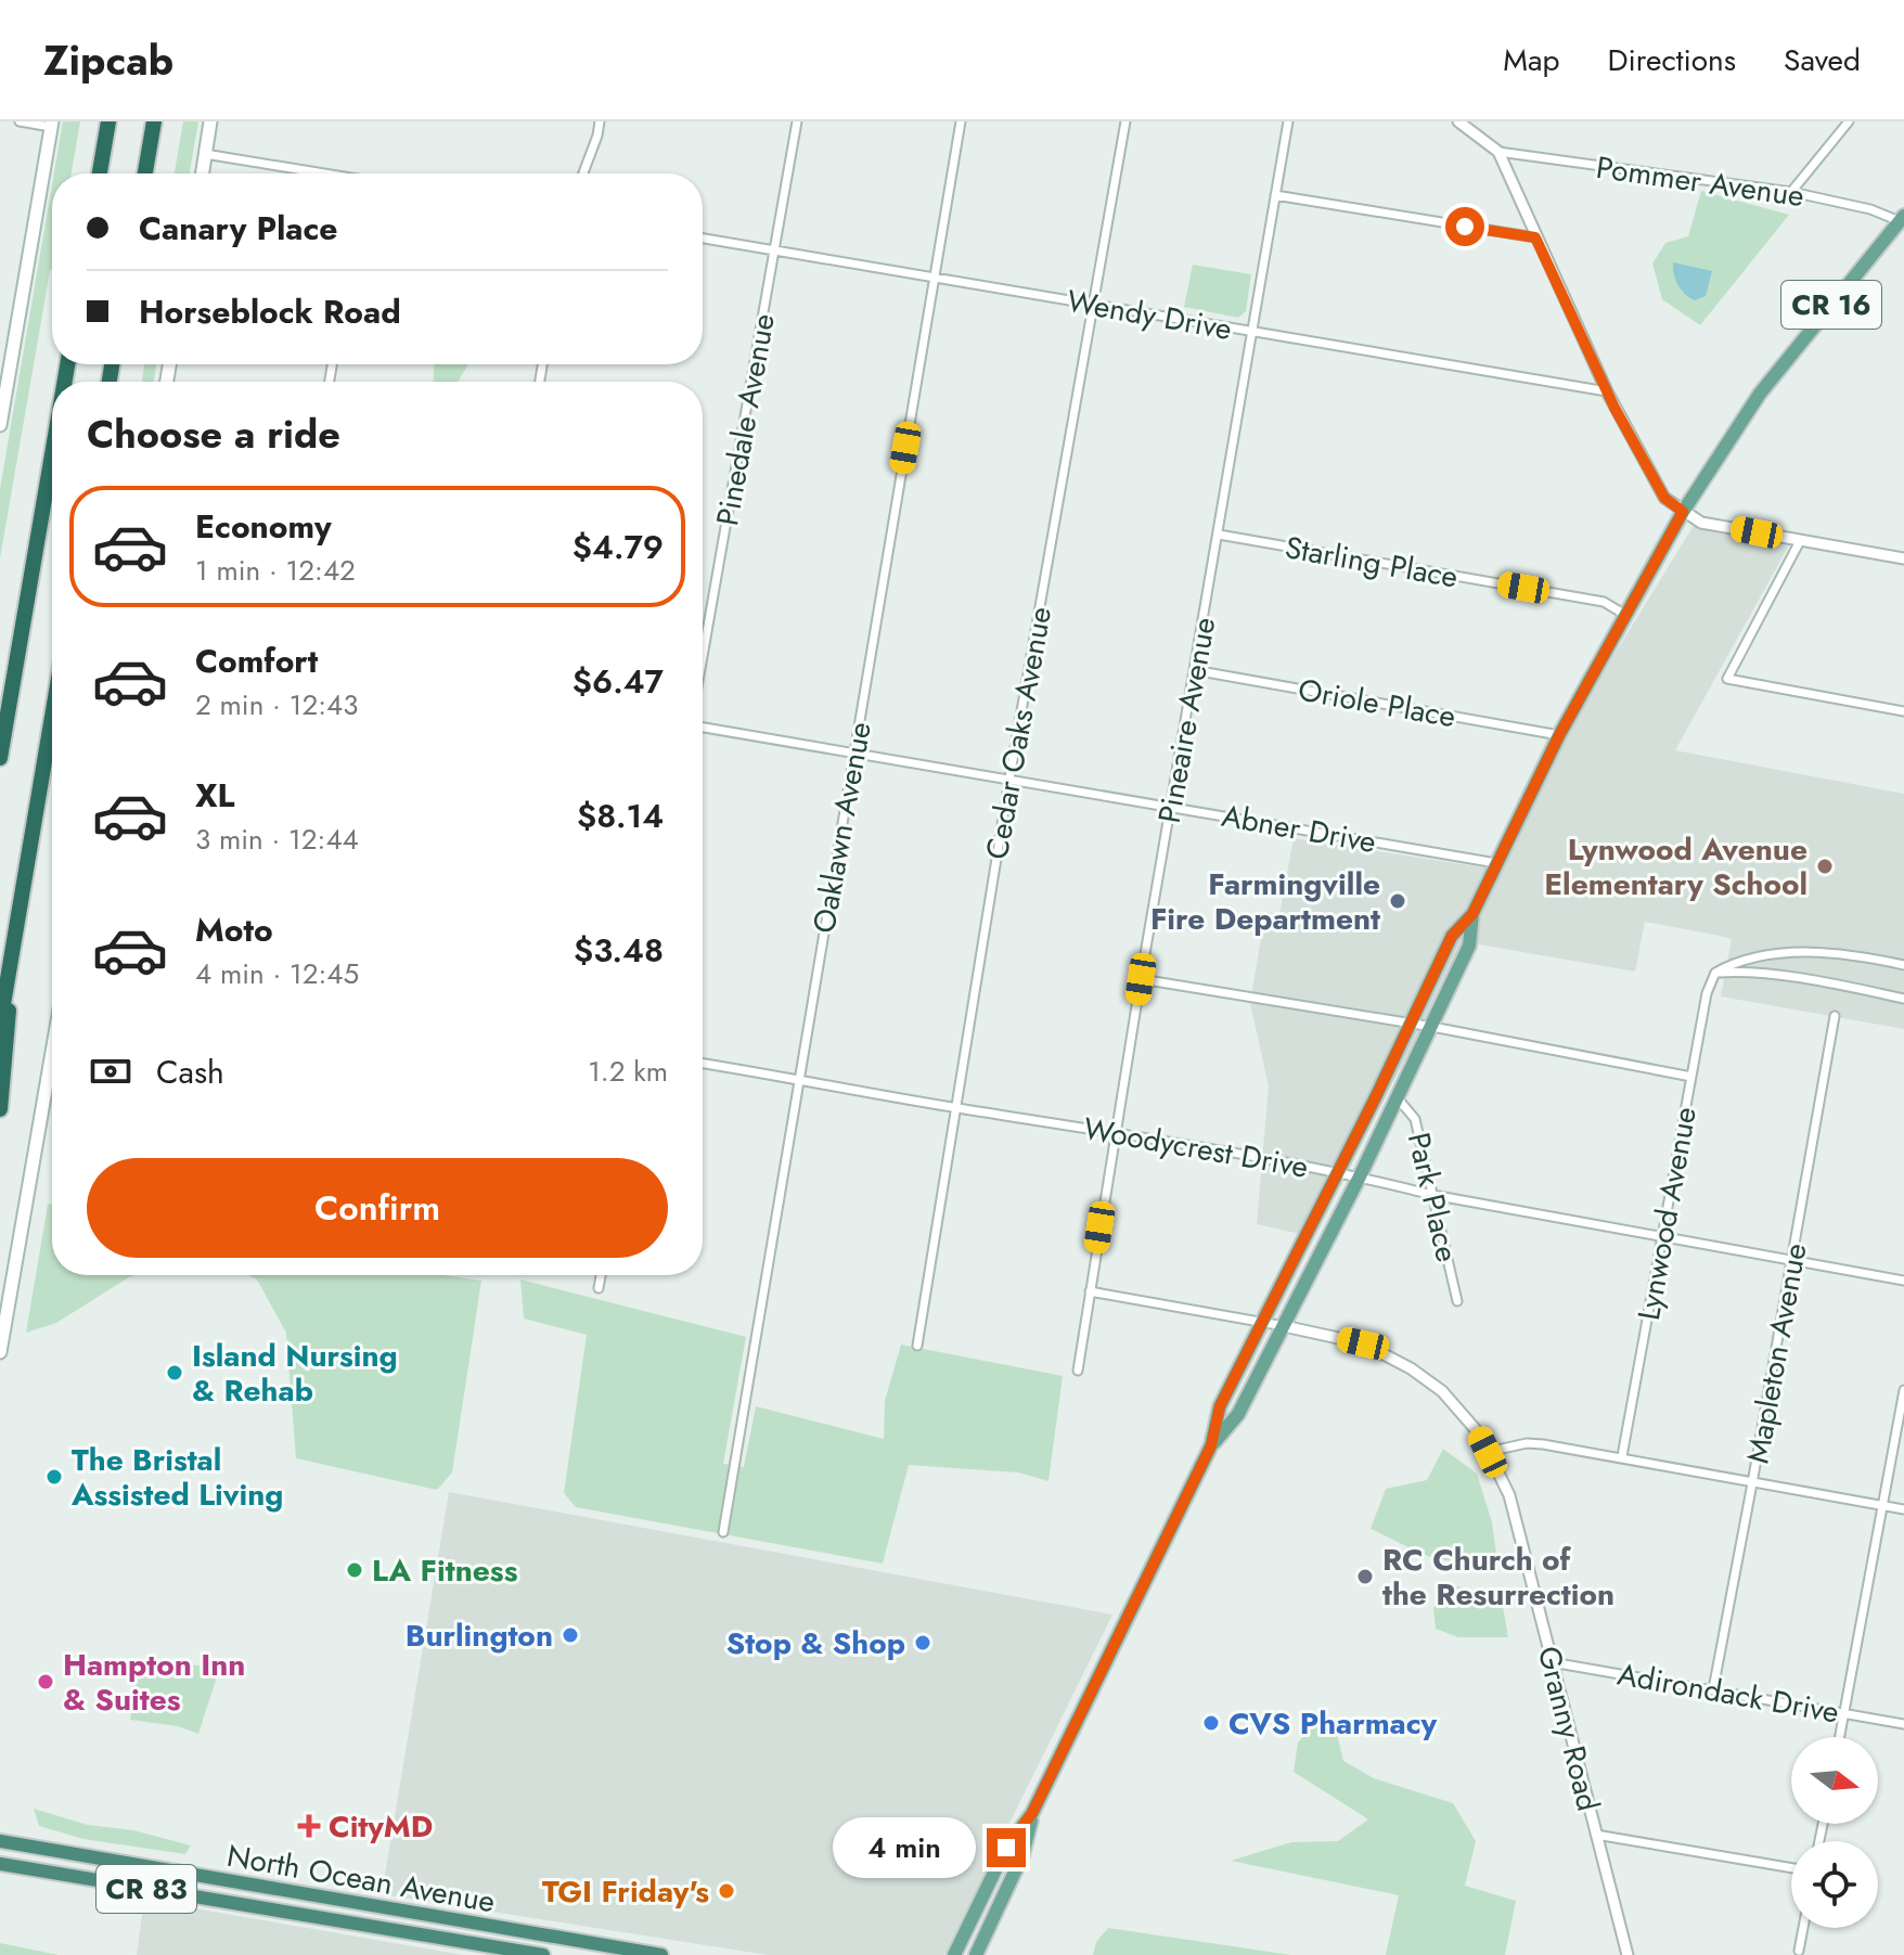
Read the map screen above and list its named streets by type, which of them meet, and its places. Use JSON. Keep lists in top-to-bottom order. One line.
{"streets":{"highway":["North Ocean Avenue","CR 83"],"main road":["CR 16"],"street":["Pommer Avenue","Wendy Drive","Pinedale Avenue","Starling Place","Oriole Place","Pineaire Avenue","Cedar Oaks Avenue","Oaklawn Avenue","Abner Drive","Woodycrest Drive","Park Place","Lynwood Avenue","Mapleton Avenue","Adirondack Drive","Granny Road"]},"crossings":[["Pommer Avenue","CR 16"],["CR 16","Starling Place"],["CR 16","Oriole Place"],["CR 16","Abner Drive"],["CR 16","Woodycrest Drive"],["CR 16","Park Place"],["CR 16","Granny Road"],["Wendy Drive","Pinedale Avenue"],["Wendy Drive","Pineaire Avenue"],["Wendy Drive","Cedar Oaks Avenue"],["Wendy Drive","Oaklawn Avenue"],["Starling Place","Pineaire Avenue"],["Oriole Place","Pineaire Avenue"],["Pineaire Avenue","Abner Drive"],["Pineaire Avenue","Woodycrest Drive"],["Cedar Oaks Avenue","Abner Drive"],["Cedar Oaks Avenue","Woodycrest Drive"],["Oaklawn Avenue","Abner Drive"],["Oaklawn Avenue","Woodycrest Drive"],["Woodycrest Drive","Park Place"],["Woodycrest Drive","Lynwood Avenue"],["Woodycrest Drive","Mapleton Avenue"],["Mapleton Avenue","Adirondack Drive"],["Adirondack Drive","Granny Road"]],"places":{"other":["Lynwood Avenue Elementary School","Farmingville Fire Department","Island Nursing & Rehab","The Bristal Assisted Living","LA Fitness","RC Church of the Resurrection","Burlington","Stop & Shop","Hampton Inn & Suites","CVS Pharmacy","TGI Friday's"],"health":["CityMD"]},"north":"right","page":{"header":"Zipcab","nav":["Map","Directions","Saved"],"banner":["Canary Place","Horseblock Road"],"heading":"Choose a ride","list":[{"name":"Economy","note":"1 min · 12:42","value":"$4.79"},{"name":"Comfort","note":"2 min · 12:43","value":"$6.47"},{"name":"XL","note":"3 min · 12:44","value":"$8.14"},{"name":"Moto","note":"4 min · 12:45","value":"$3.48"}],"pay":["Cash","1.2 km"],"buttons":"Confirm","bubble":"4 min"}}
